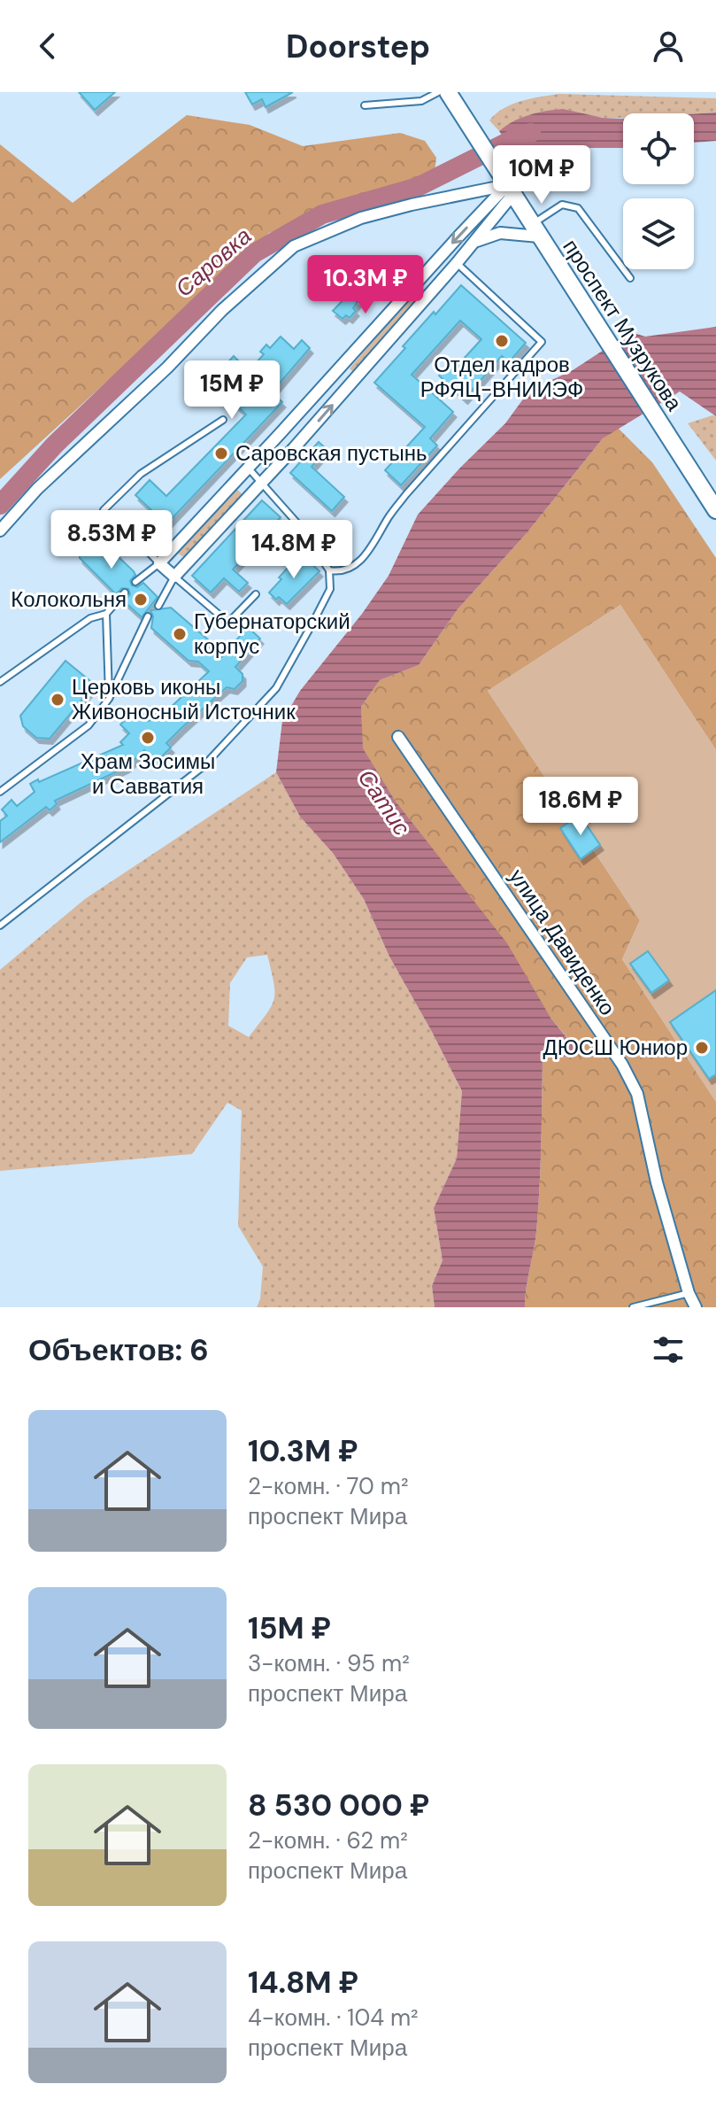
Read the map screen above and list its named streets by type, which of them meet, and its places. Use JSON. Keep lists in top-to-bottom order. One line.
{"streets":{"main road":["проспект Музрукова"],"street":["улица Давиденко"]},"water":["Саровка","Сатис"],"places":["Отдел кадров РФЯЦ-ВНИИЭФ","Саровская пустынь","Колокольня","Губернаторский корпус","Церковь иконы Живоносный Источник","Храм Зосимы и Савватия","ДЮСШ Юниор"],"page":{"header":"Doorstep","price":["10M ₽","10.3M ₽","15M ₽","8.53M ₽","14.8M ₽","18.6M ₽"],"heading":"Объектов: 6","list":[{"name":"10.3M ₽","note":"2-комн. · 70 m² · проспект Мира"},{"name":"15M ₽","note":"3-комн. · 95 m² · проспект Мира"},{"name":"8 530 000 ₽","note":"2-комн. · 62 m² · проспект Мира"},{"name":"14.8M ₽","note":"4-комн. · 104 m² · проспект Мира"}]}}
